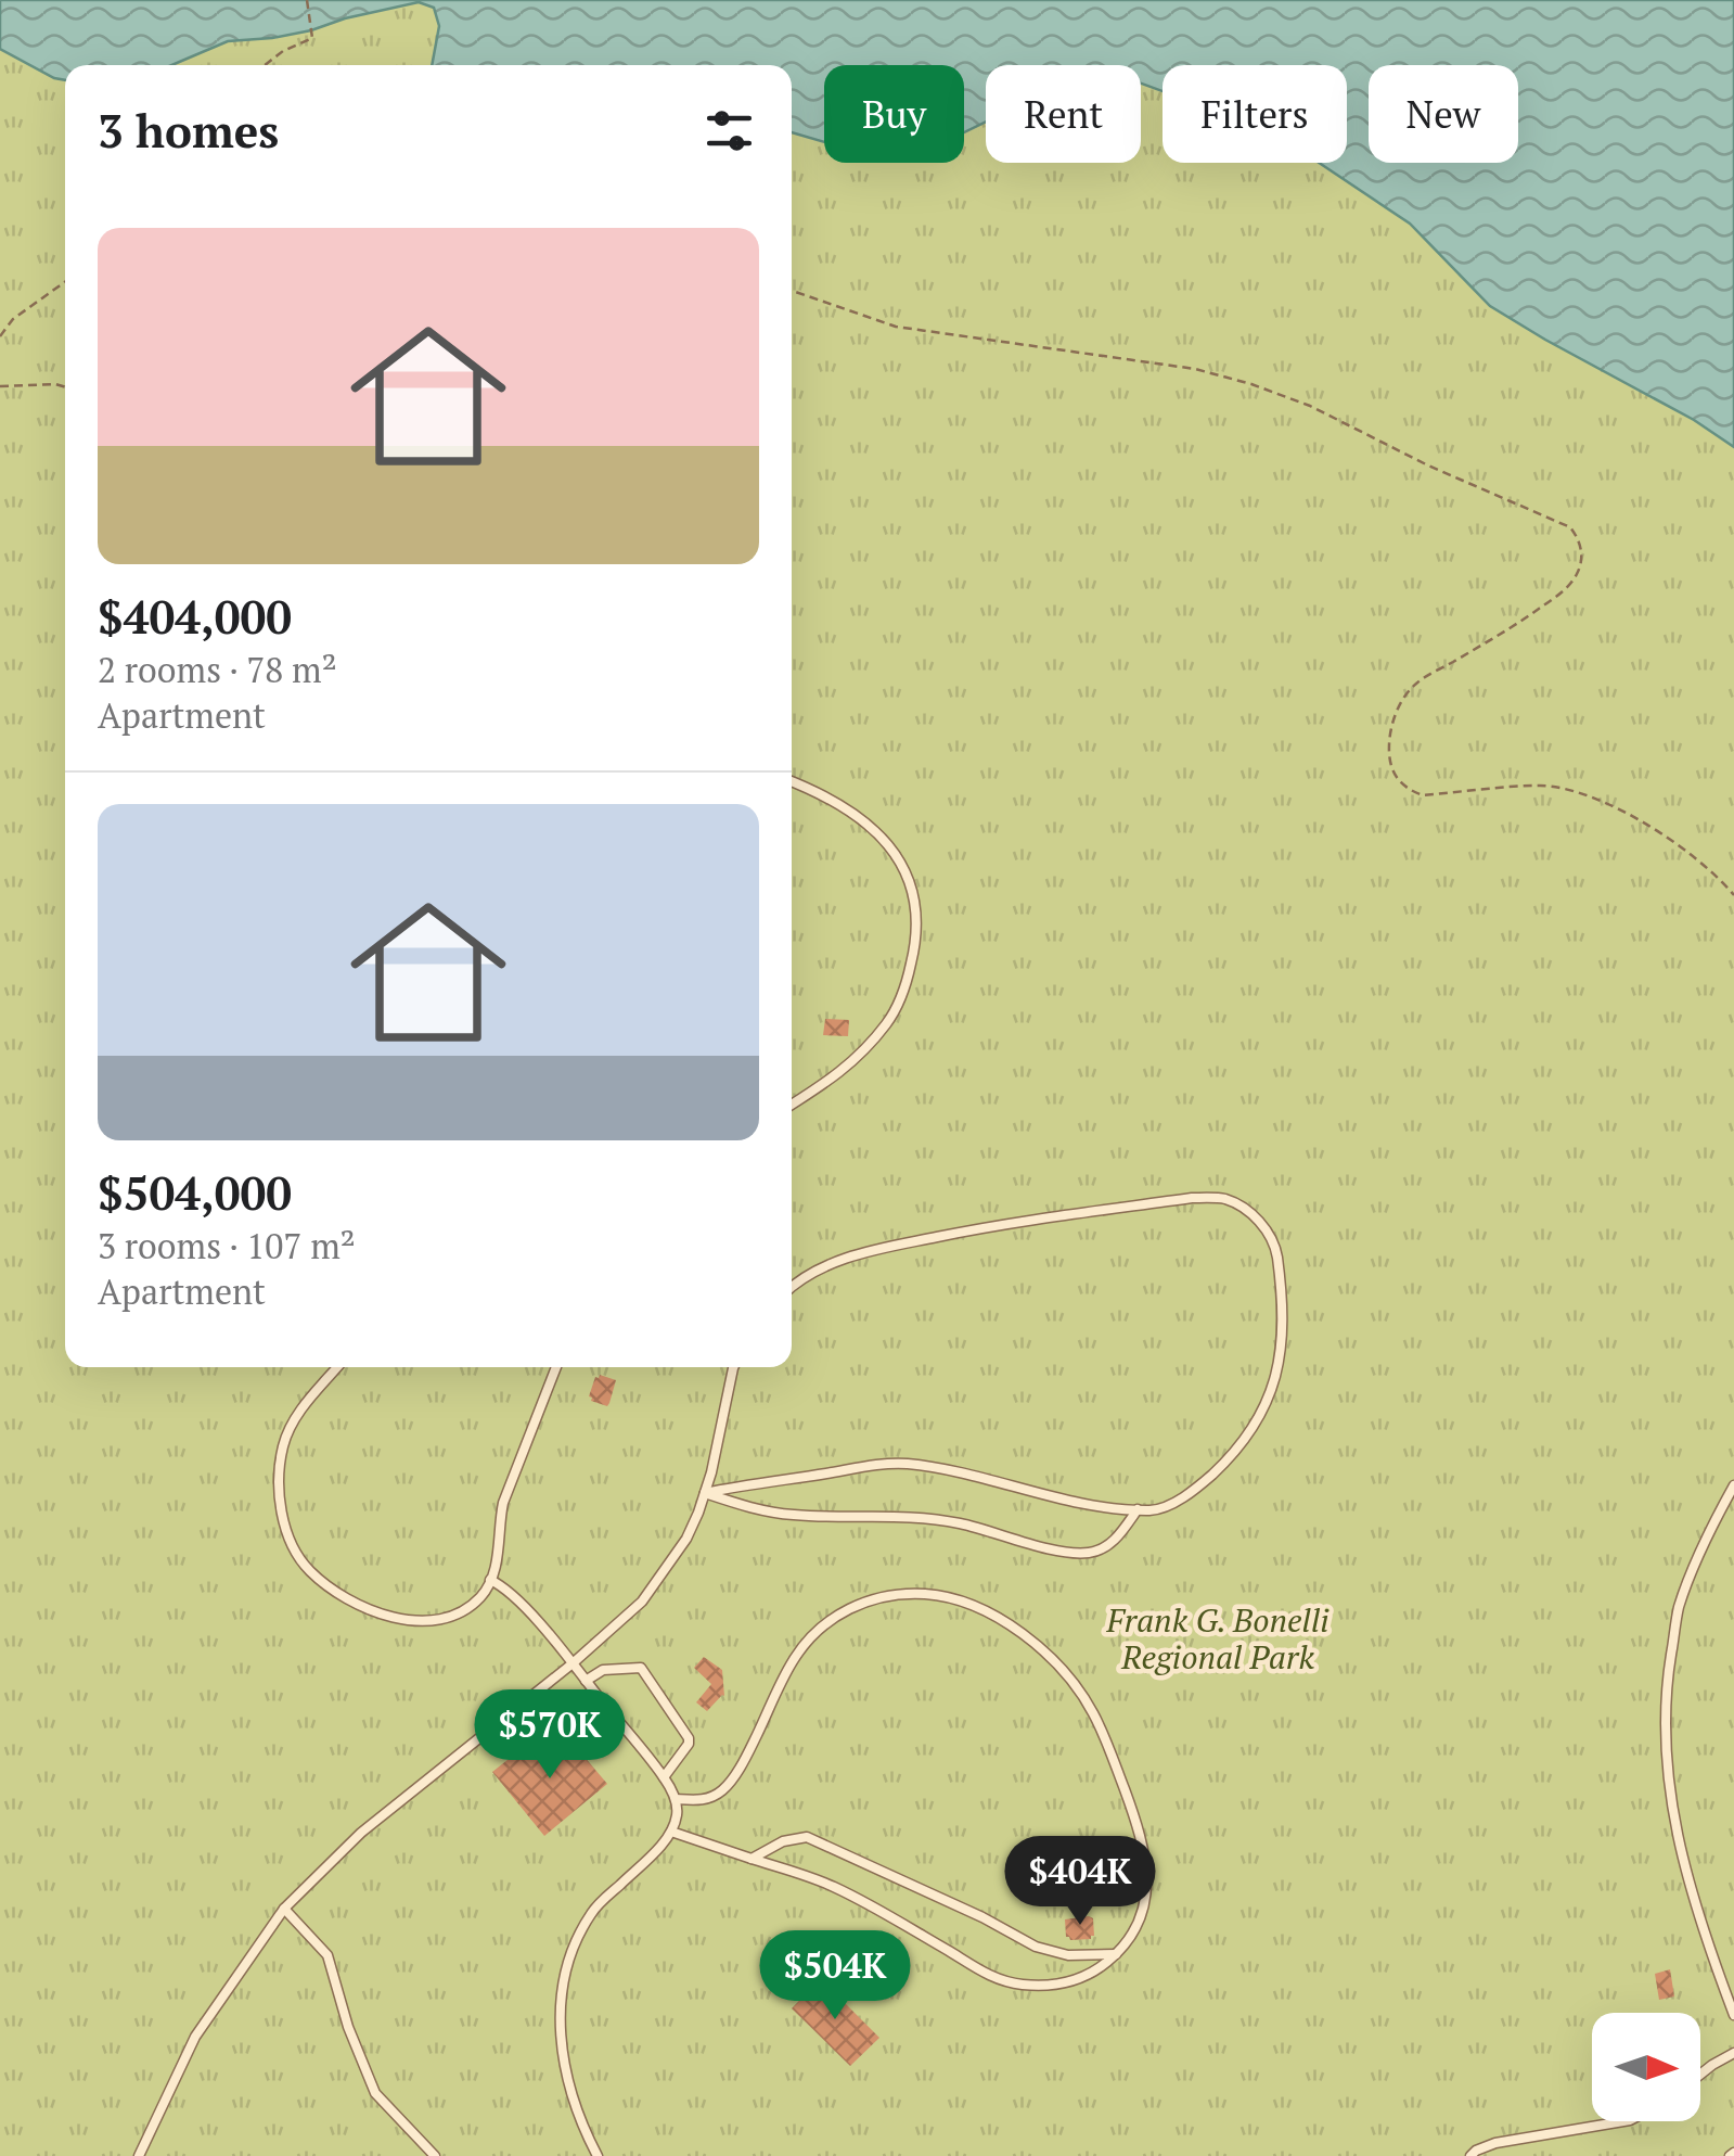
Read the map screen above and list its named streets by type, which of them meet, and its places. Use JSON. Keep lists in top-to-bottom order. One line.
{"parks":["Frank G. Bonelli Regional Park"],"north":"right","page":{"chip":["Buy","Rent","Filters","New"],"heading":"3 homes","list":[{"name":"$404,000","note":"2 rooms · 78 m² · Apartment"},{"name":"$504,000","note":"3 rooms · 107 m² · Apartment"}],"price":["$570K","$404K","$504K"]}}
